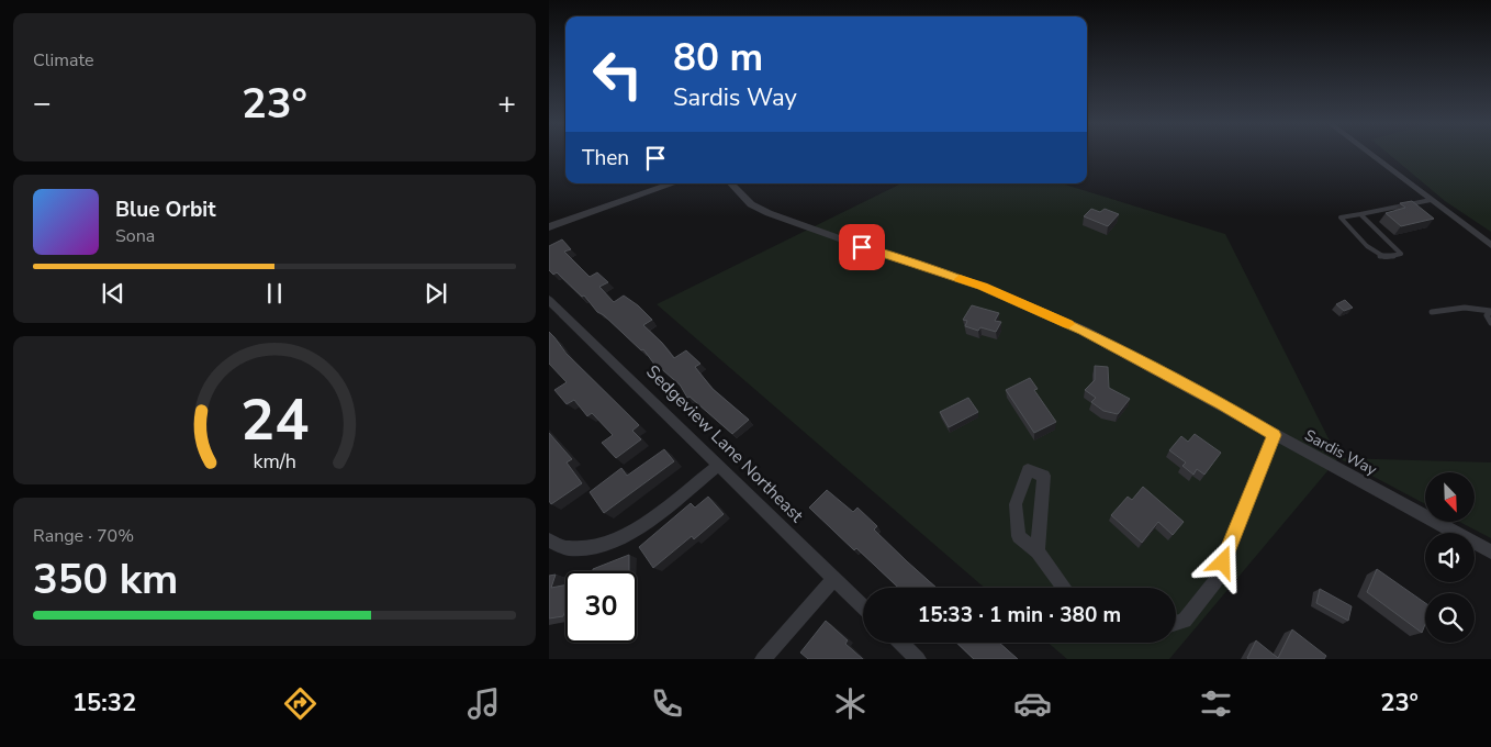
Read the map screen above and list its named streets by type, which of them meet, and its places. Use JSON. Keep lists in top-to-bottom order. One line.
{"streets":{"street":["Sedgeview Lane Northeast","Sardis Way"]},"north":"bottom right","page":{"tile":["Climate",["Range · 70%","350 km"]],"turn":["80 m","Sardis Way"],"heat":["−","23°","+"],"then":"Then","song":["Blue Orbit","Sona"],"limit":"30","trip":"15:33 · 1 min · 380 m","tabs":["15:32","23°"],"gauge":["24","km/h"]}}
